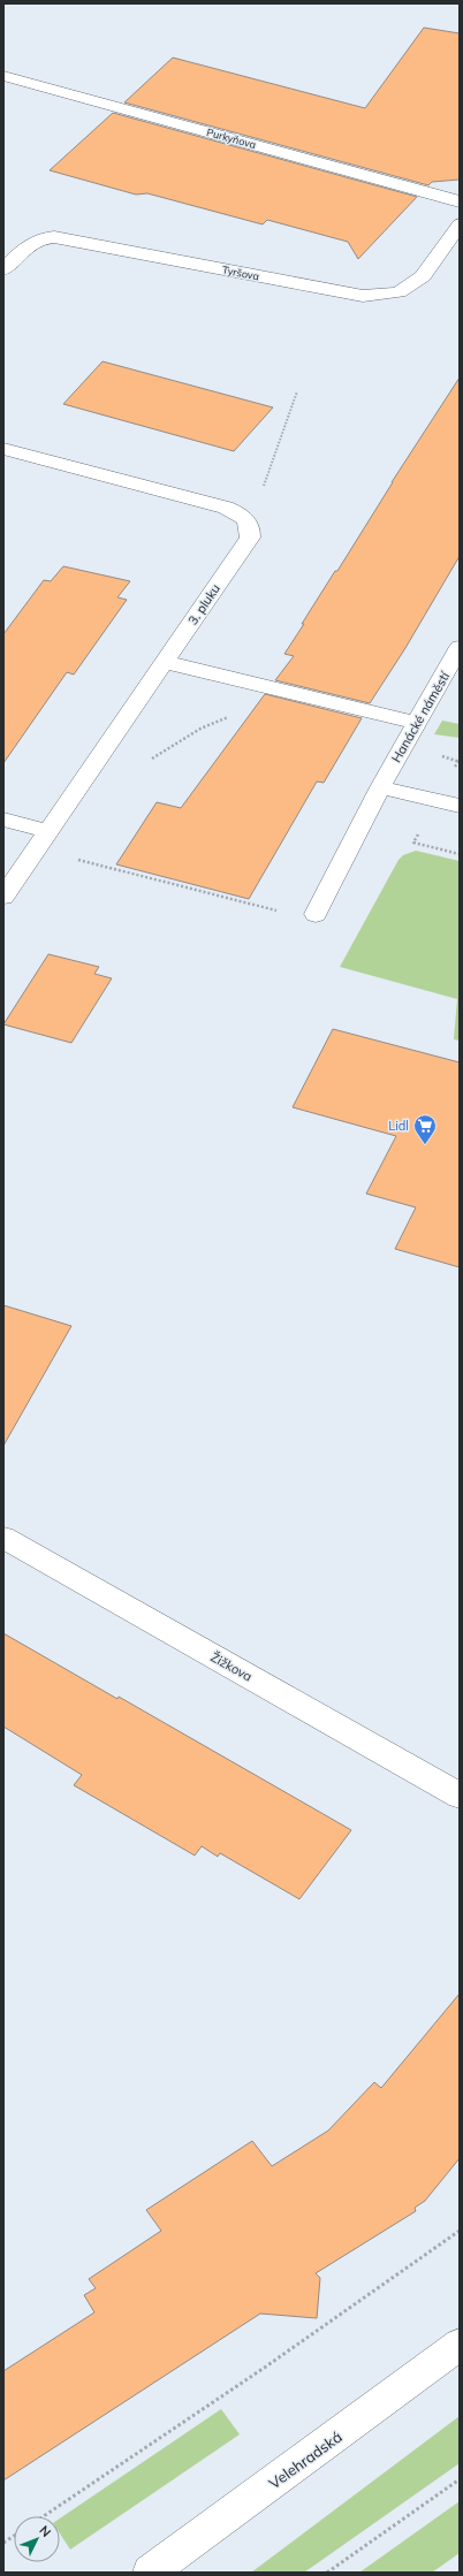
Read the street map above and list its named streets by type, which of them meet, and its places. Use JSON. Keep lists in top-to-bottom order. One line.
{"streets":{"street":["Purkyňova","Tyršova","3. pluku","Hanácké náměstí","Žižkova","Velehradská"]},"places":{"supermarket":["Lidl"]},"north":"top right"}
